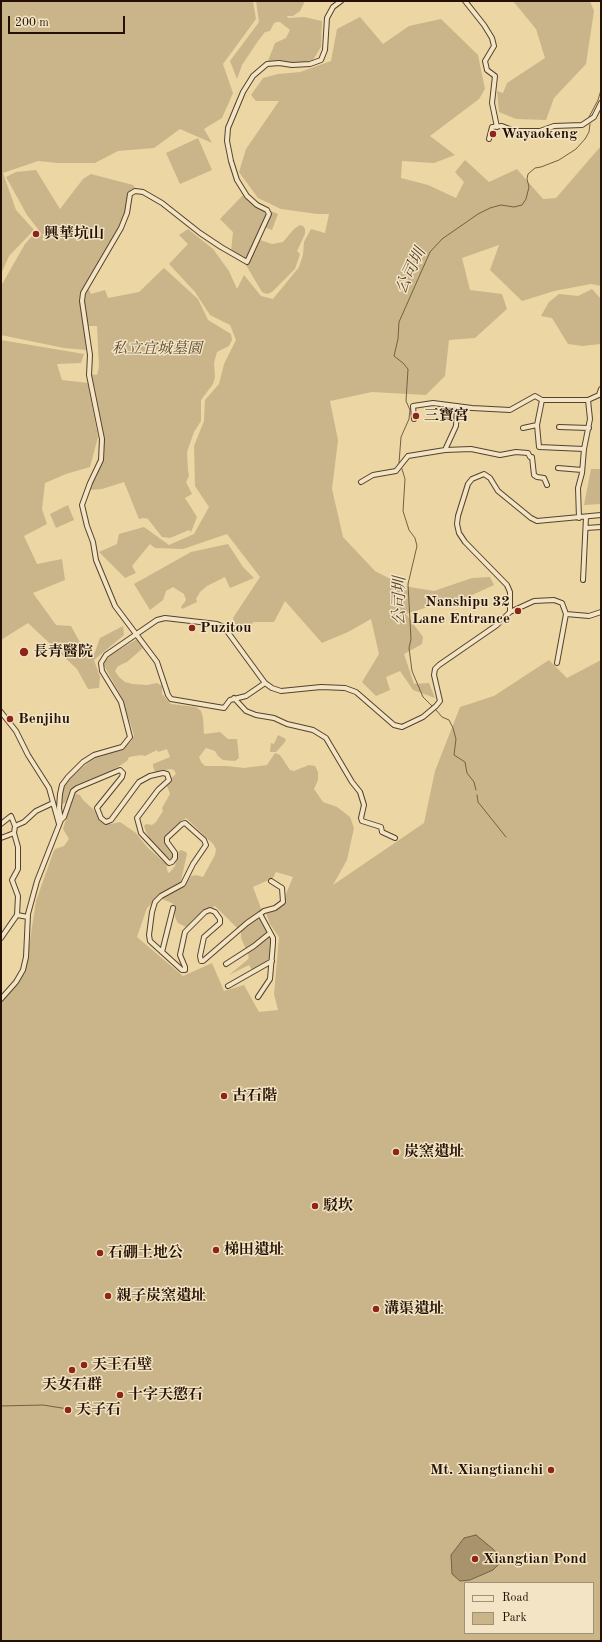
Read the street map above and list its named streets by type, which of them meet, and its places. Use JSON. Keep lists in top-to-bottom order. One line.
{"water":["公司圳"],"parks":["私立宜城墓園"],"places":["Wayaokeng","興華坑山","三寶宮","Nanshipu 32 Lane Entrance","Puzitou","長青醫院","Benjihu","古石階","炭窯遺址","駁坎","梯田遺址","石硼土地公","親子炭窯遺址","溝渠遺址","天王石壁","天女石群","十字天懲石","天子石","Mt. Xiangtianchi","Xiangtian Pond"],"legend":["Road","Park"],"scale_bar":"200 m"}
